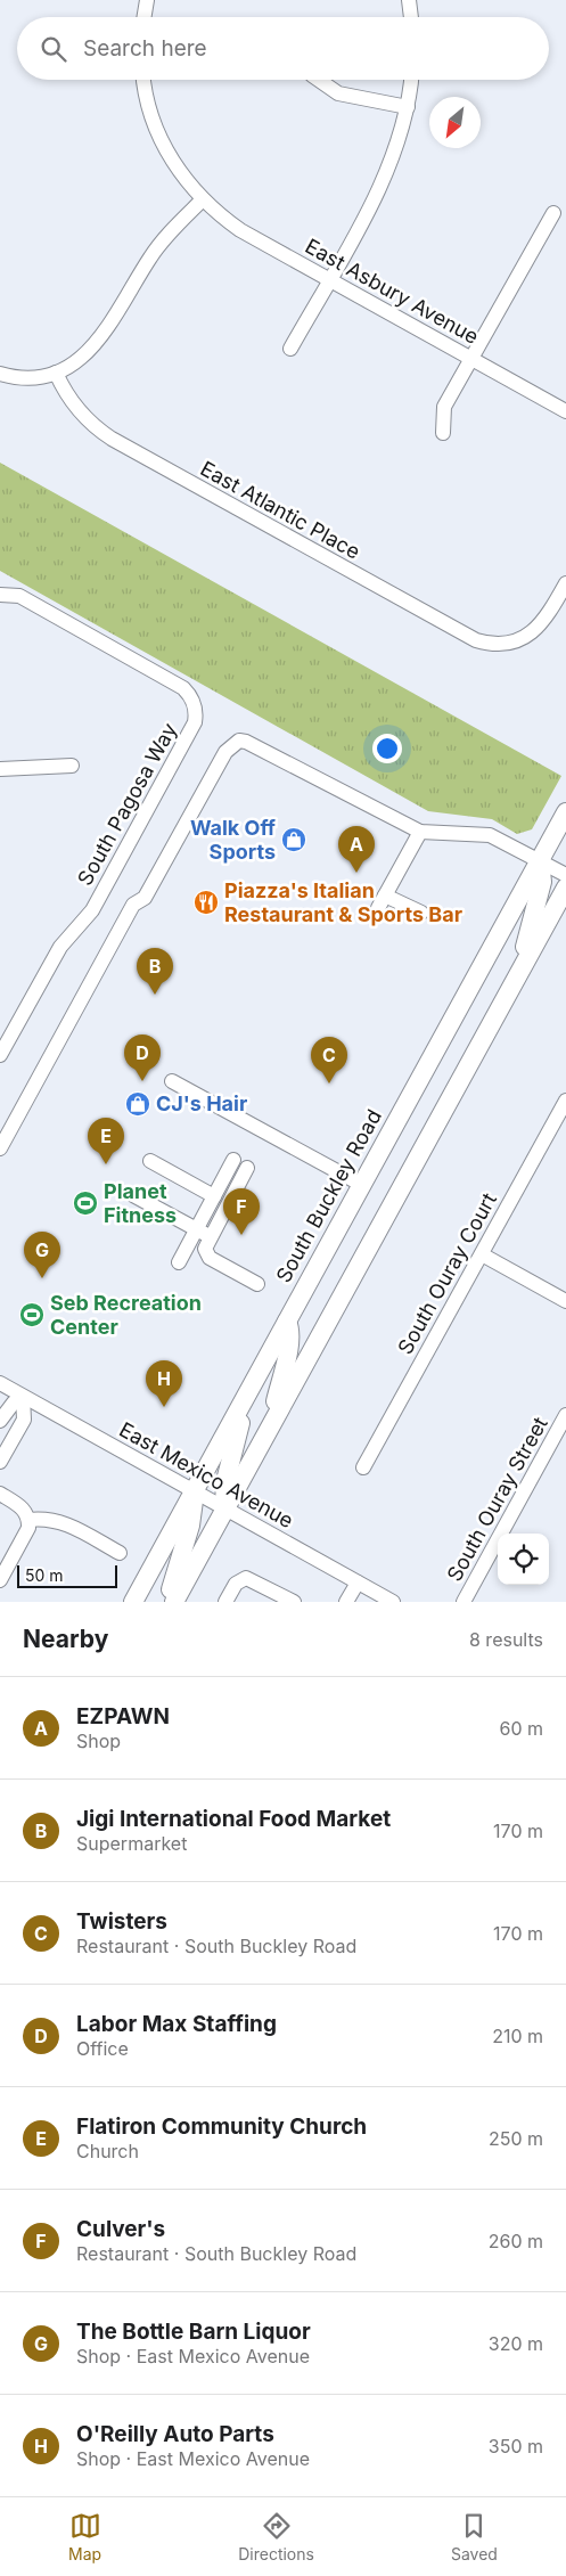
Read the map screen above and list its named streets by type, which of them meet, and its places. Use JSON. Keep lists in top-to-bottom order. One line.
{"streets":{"main road":["South Buckley Road"],"street":["East Asbury Avenue","East Atlantic Place","South Pagosa Way","South Ouray Court","East Mexico Avenue","South Ouray Street"]},"crossings":[["South Buckley Road","East Mexico Avenue"]],"places":{"shop":["Walk Off Sports","CJ's Hair"],"restaurant":["Piazza's Italian Restaurant & Sports Bar"],"sports":["Planet Fitness","Seb Recreation Center"]},"scale_bar":"50 m","north":"bottom left","page":{"search":"Search here","pins":["A","B","D","C","E","F","G","H"],"scale":"50 m","heading":["Nearby","8 results"],"list":[{"mark":"A","name":"EZPAWN","note":"Shop","value":"60 m"},{"mark":"B","name":"Jigi International Food Market","note":"Supermarket","value":"170 m"},{"mark":"C","name":"Twisters","note":"Restaurant · South Buckley Road","value":"170 m"},{"mark":"D","name":"Labor Max Staffing","note":"Office","value":"210 m"},{"mark":"E","name":"Flatiron Community Church","note":"Church","value":"250 m"},{"mark":"F","name":"Culver's","note":"Restaurant · South Buckley Road","value":"260 m"},{"mark":"G","name":"The Bottle Barn Liquor","note":"Shop · East Mexico Avenue","value":"320 m"},{"mark":"H","name":"O'Reilly Auto Parts","note":"Shop · East Mexico Avenue","value":"350 m"}],"nav":["Map","Directions","Saved"]}}
